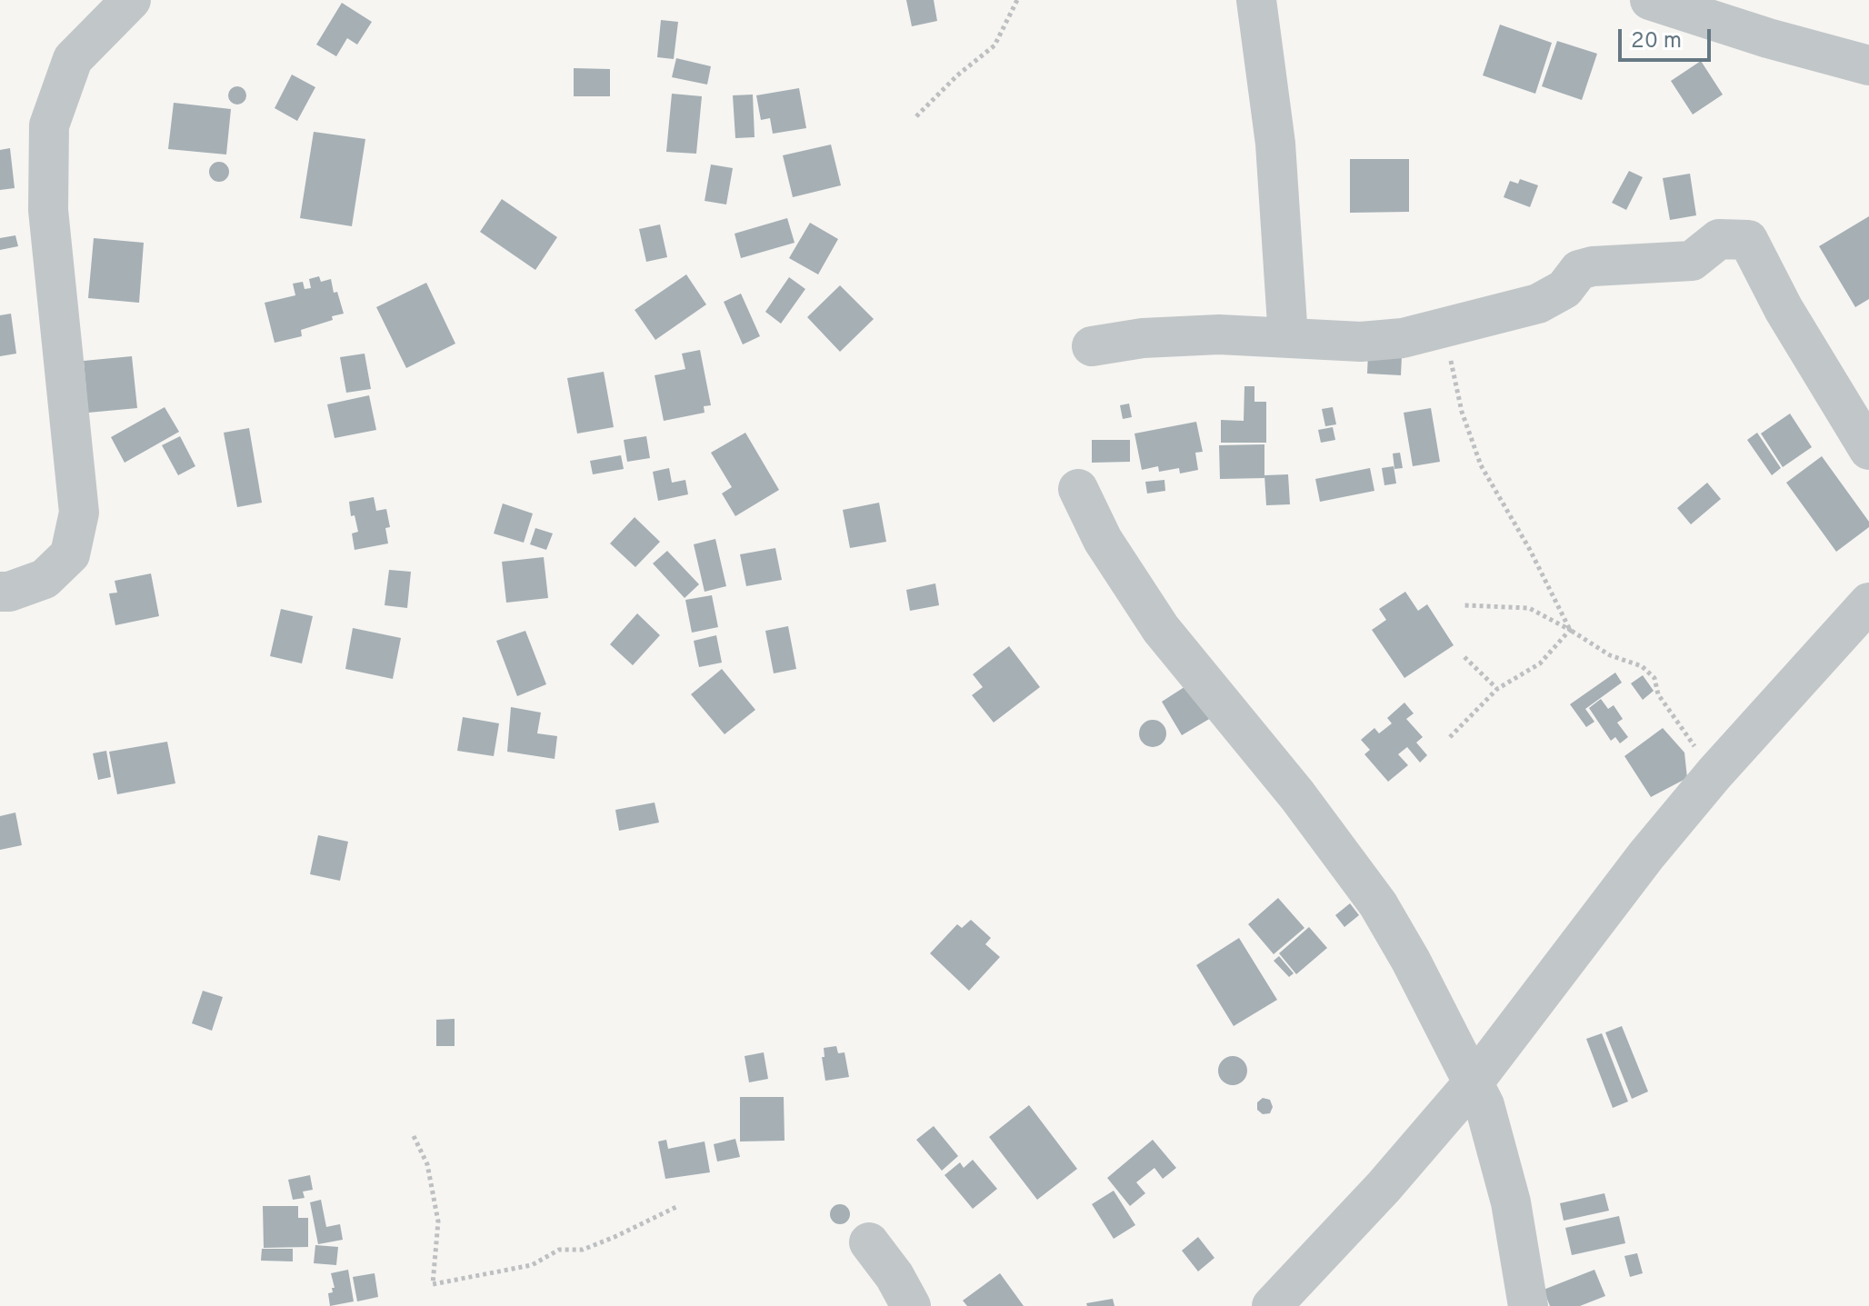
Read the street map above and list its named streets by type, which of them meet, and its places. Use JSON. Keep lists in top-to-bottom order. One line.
{"scale_bar":"20 m"}
